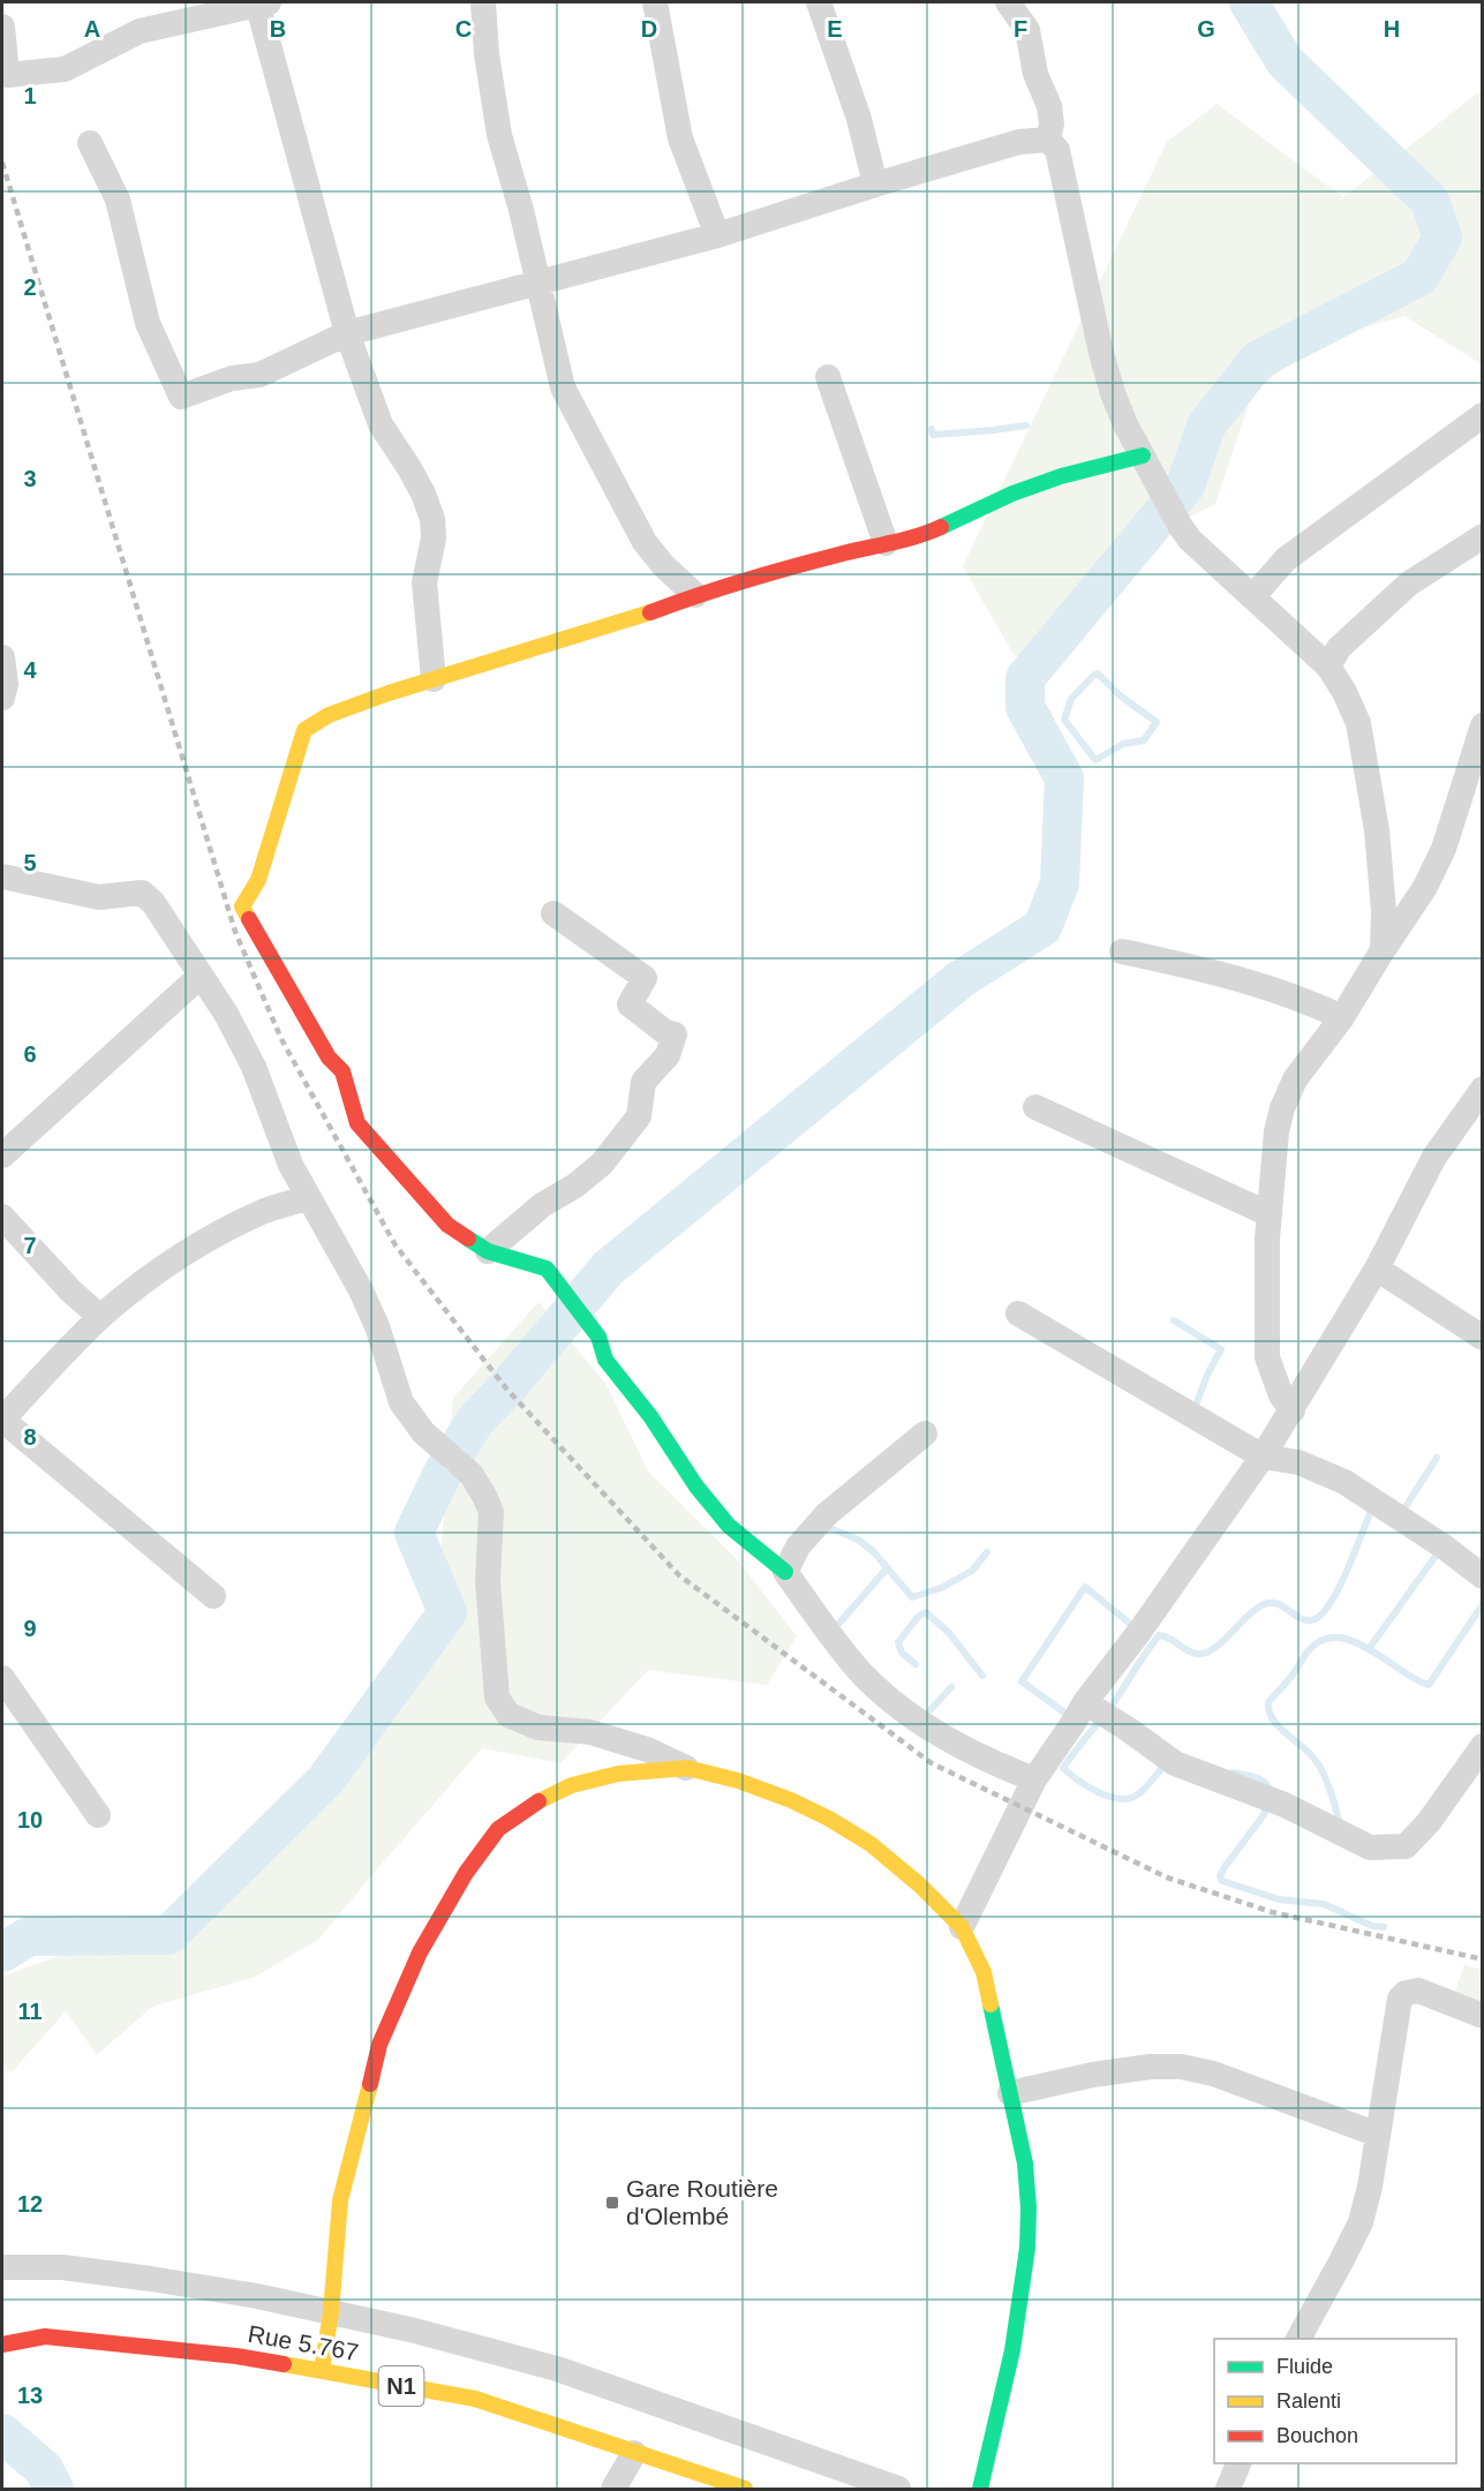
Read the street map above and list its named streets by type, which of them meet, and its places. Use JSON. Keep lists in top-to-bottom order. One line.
{"streets":{"main road":["Rue 5.767","N1"]},"places":{"transit":["Gare Routière d'Olembé"]},"legend":["Fluide","Ralenti","Bouchon"],"grid":{"columns":["A","B","C","D","E","F","G","H"],"rows":["1","2","3","4","5","6","7","8","9","10","11","12","13"]}}
